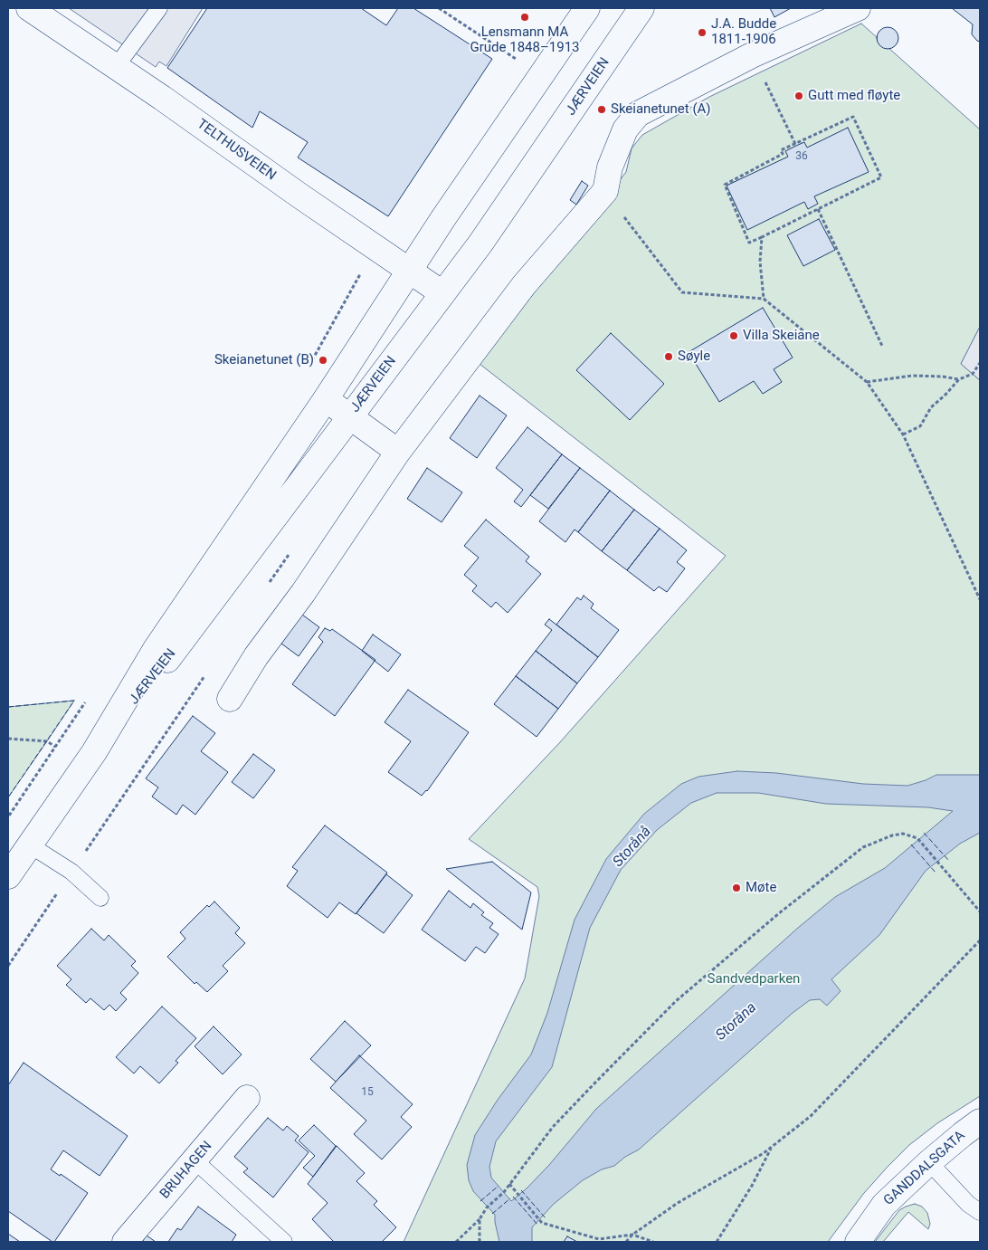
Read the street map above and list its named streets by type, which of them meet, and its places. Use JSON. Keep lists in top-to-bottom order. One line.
{"streets":{"main road":["JÆRVEIEN","TELTHUSVEIEN","GANDDALSGATA","BRUHAGEN"]},"crossings":[["JÆRVEIEN","TELTHUSVEIEN"]],"water":["Storånå","Storåna"],"parks":["Sandvedparken"],"places":["Lensmann MA Grude 1848–1913","J.A. Budde 1811-1906","Gutt med fløyte","Skeianetunet (A)","Villa Skeiane","Søyle","Skeianetunet (B)","Møte"],"house_numbers":["36","15"]}
